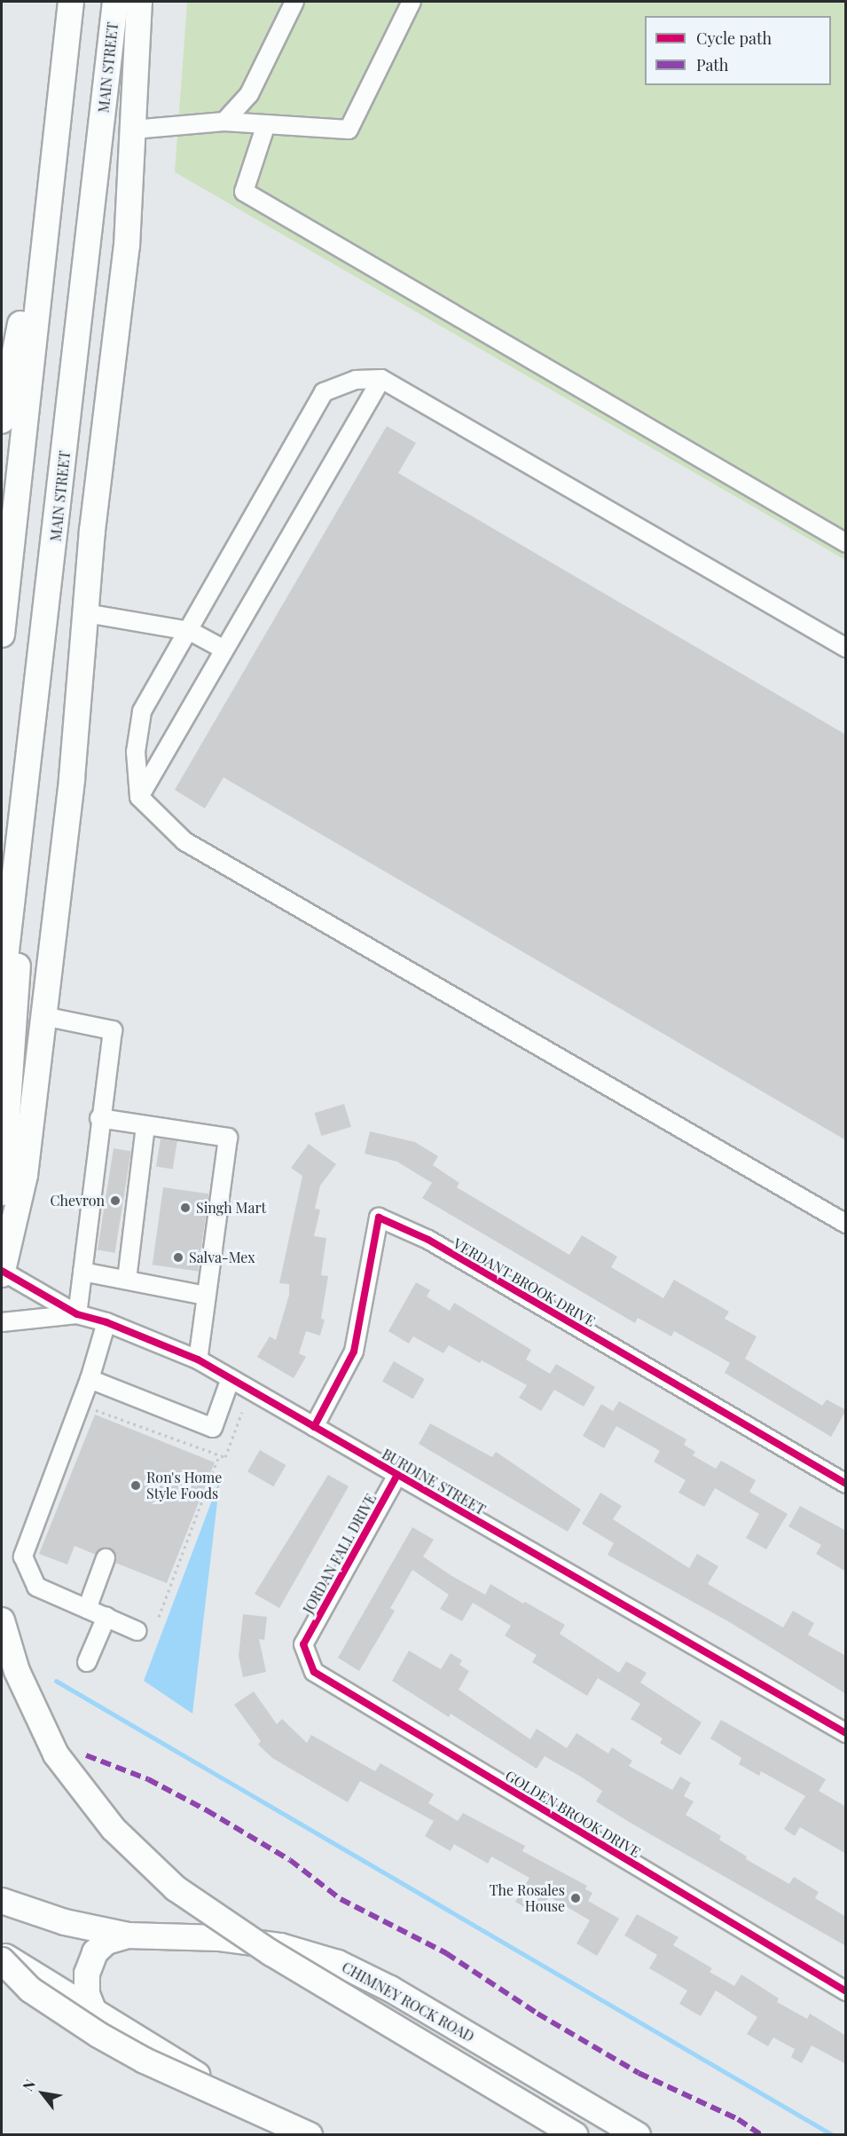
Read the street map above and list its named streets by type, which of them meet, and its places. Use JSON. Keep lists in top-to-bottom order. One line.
{"streets":{"highway":["MAIN STREET","CHIMNEY ROCK ROAD"],"street":["VERDANT BROOK DRIVE","BURDINE STREET","JORDAN FALL DRIVE","GOLDEN BROOK DRIVE"]},"crossings":[["VERDANT BROOK DRIVE","BURDINE STREET"],["BURDINE STREET","JORDAN FALL DRIVE"],["JORDAN FALL DRIVE","GOLDEN BROOK DRIVE"]],"places":["Chevron","Singh Mart","Salva-Mex","Ron's Home Style Foods","The Rosales House"],"legend":["Cycle path","Path"],"north":"top left"}
